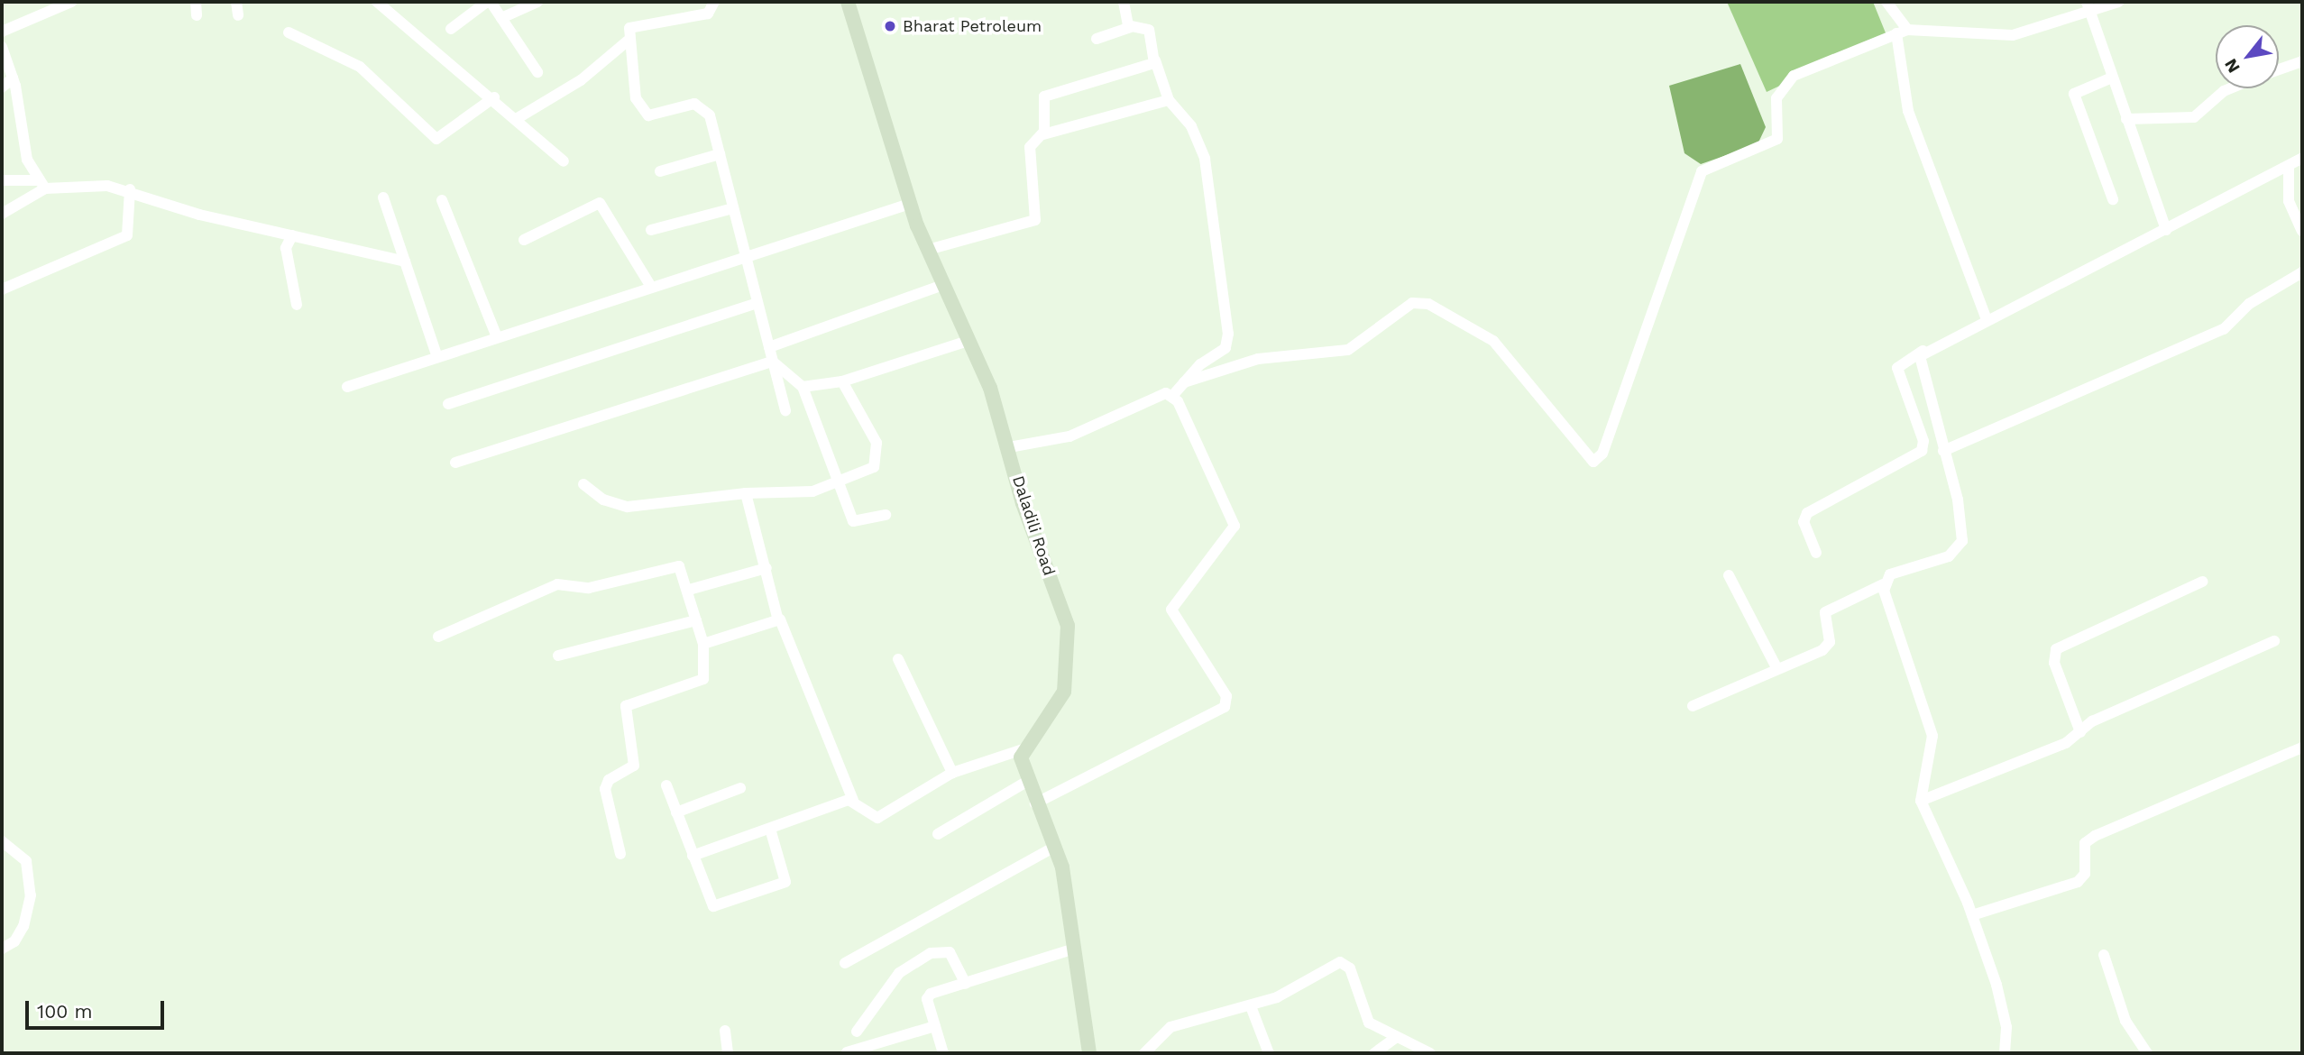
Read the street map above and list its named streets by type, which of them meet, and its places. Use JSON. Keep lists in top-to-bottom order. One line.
{"streets":{"main road":["Daladili Road"]},"places":["Bharat Petroleum"],"scale_bar":"100 m","north":"bottom left"}
